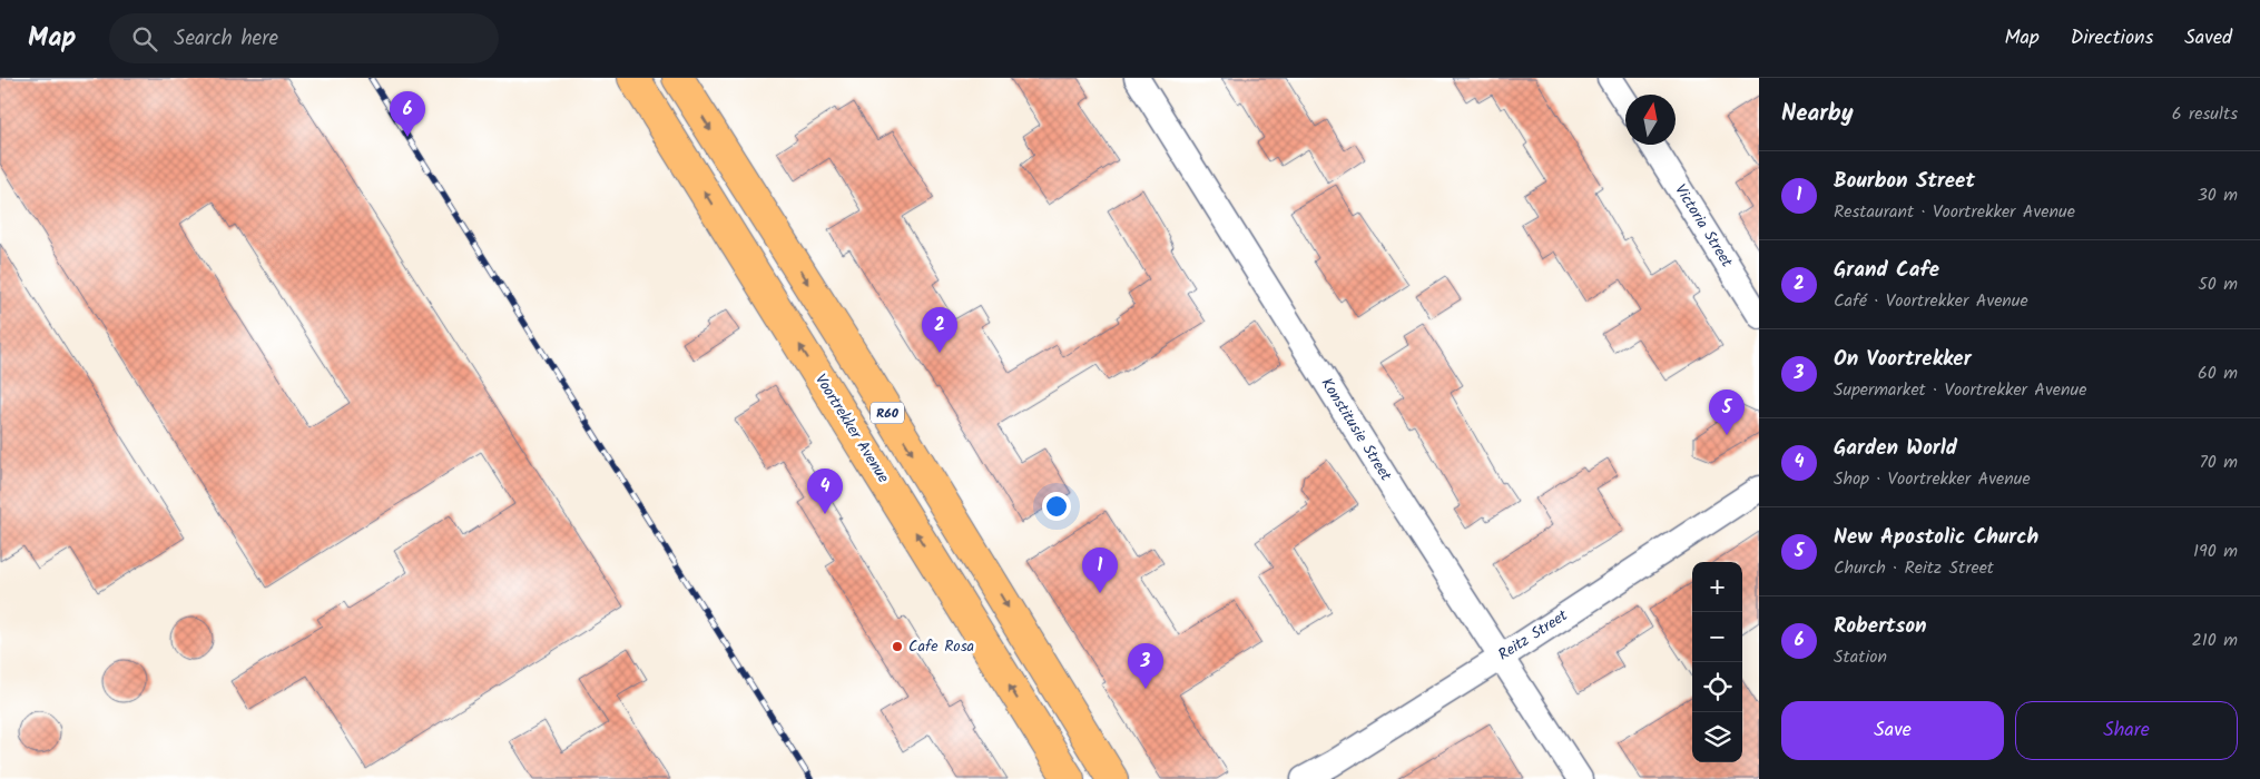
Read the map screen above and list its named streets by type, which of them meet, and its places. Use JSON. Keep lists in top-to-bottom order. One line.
{"streets":{"main road":["R60","Voortrekker Avenue"],"street":["Victoria Street","Konstitusie Street","Reitz Street"]},"crossings":[["Konstitusie Street","Reitz Street"]],"places":["Cafe Rosa"],"north":"top","page":{"header":"Map","search":"Search here","nav":["Map","Directions","Saved"],"heading":["Nearby","6 results"],"pins":["6","2","5","4","1","3"],"list":[{"mark":"1","name":"Bourbon Street","note":"Restaurant · Voortrekker Avenue","value":"30 m"},{"mark":"2","name":"Grand Cafe","note":"Café · Voortrekker Avenue","value":"50 m"},{"mark":"3","name":"On Voortrekker","note":"Supermarket · Voortrekker Avenue","value":"60 m"},{"mark":"4","name":"Garden World","note":"Shop · Voortrekker Avenue","value":"70 m"},{"mark":"5","name":"New Apostolic Church","note":"Church · Reitz Street","value":"190 m"},{"mark":"6","name":"Robertson","note":"Station","value":"210 m"}],"map_buttons":["+","−"],"buttons":["Save","Share"]}}
